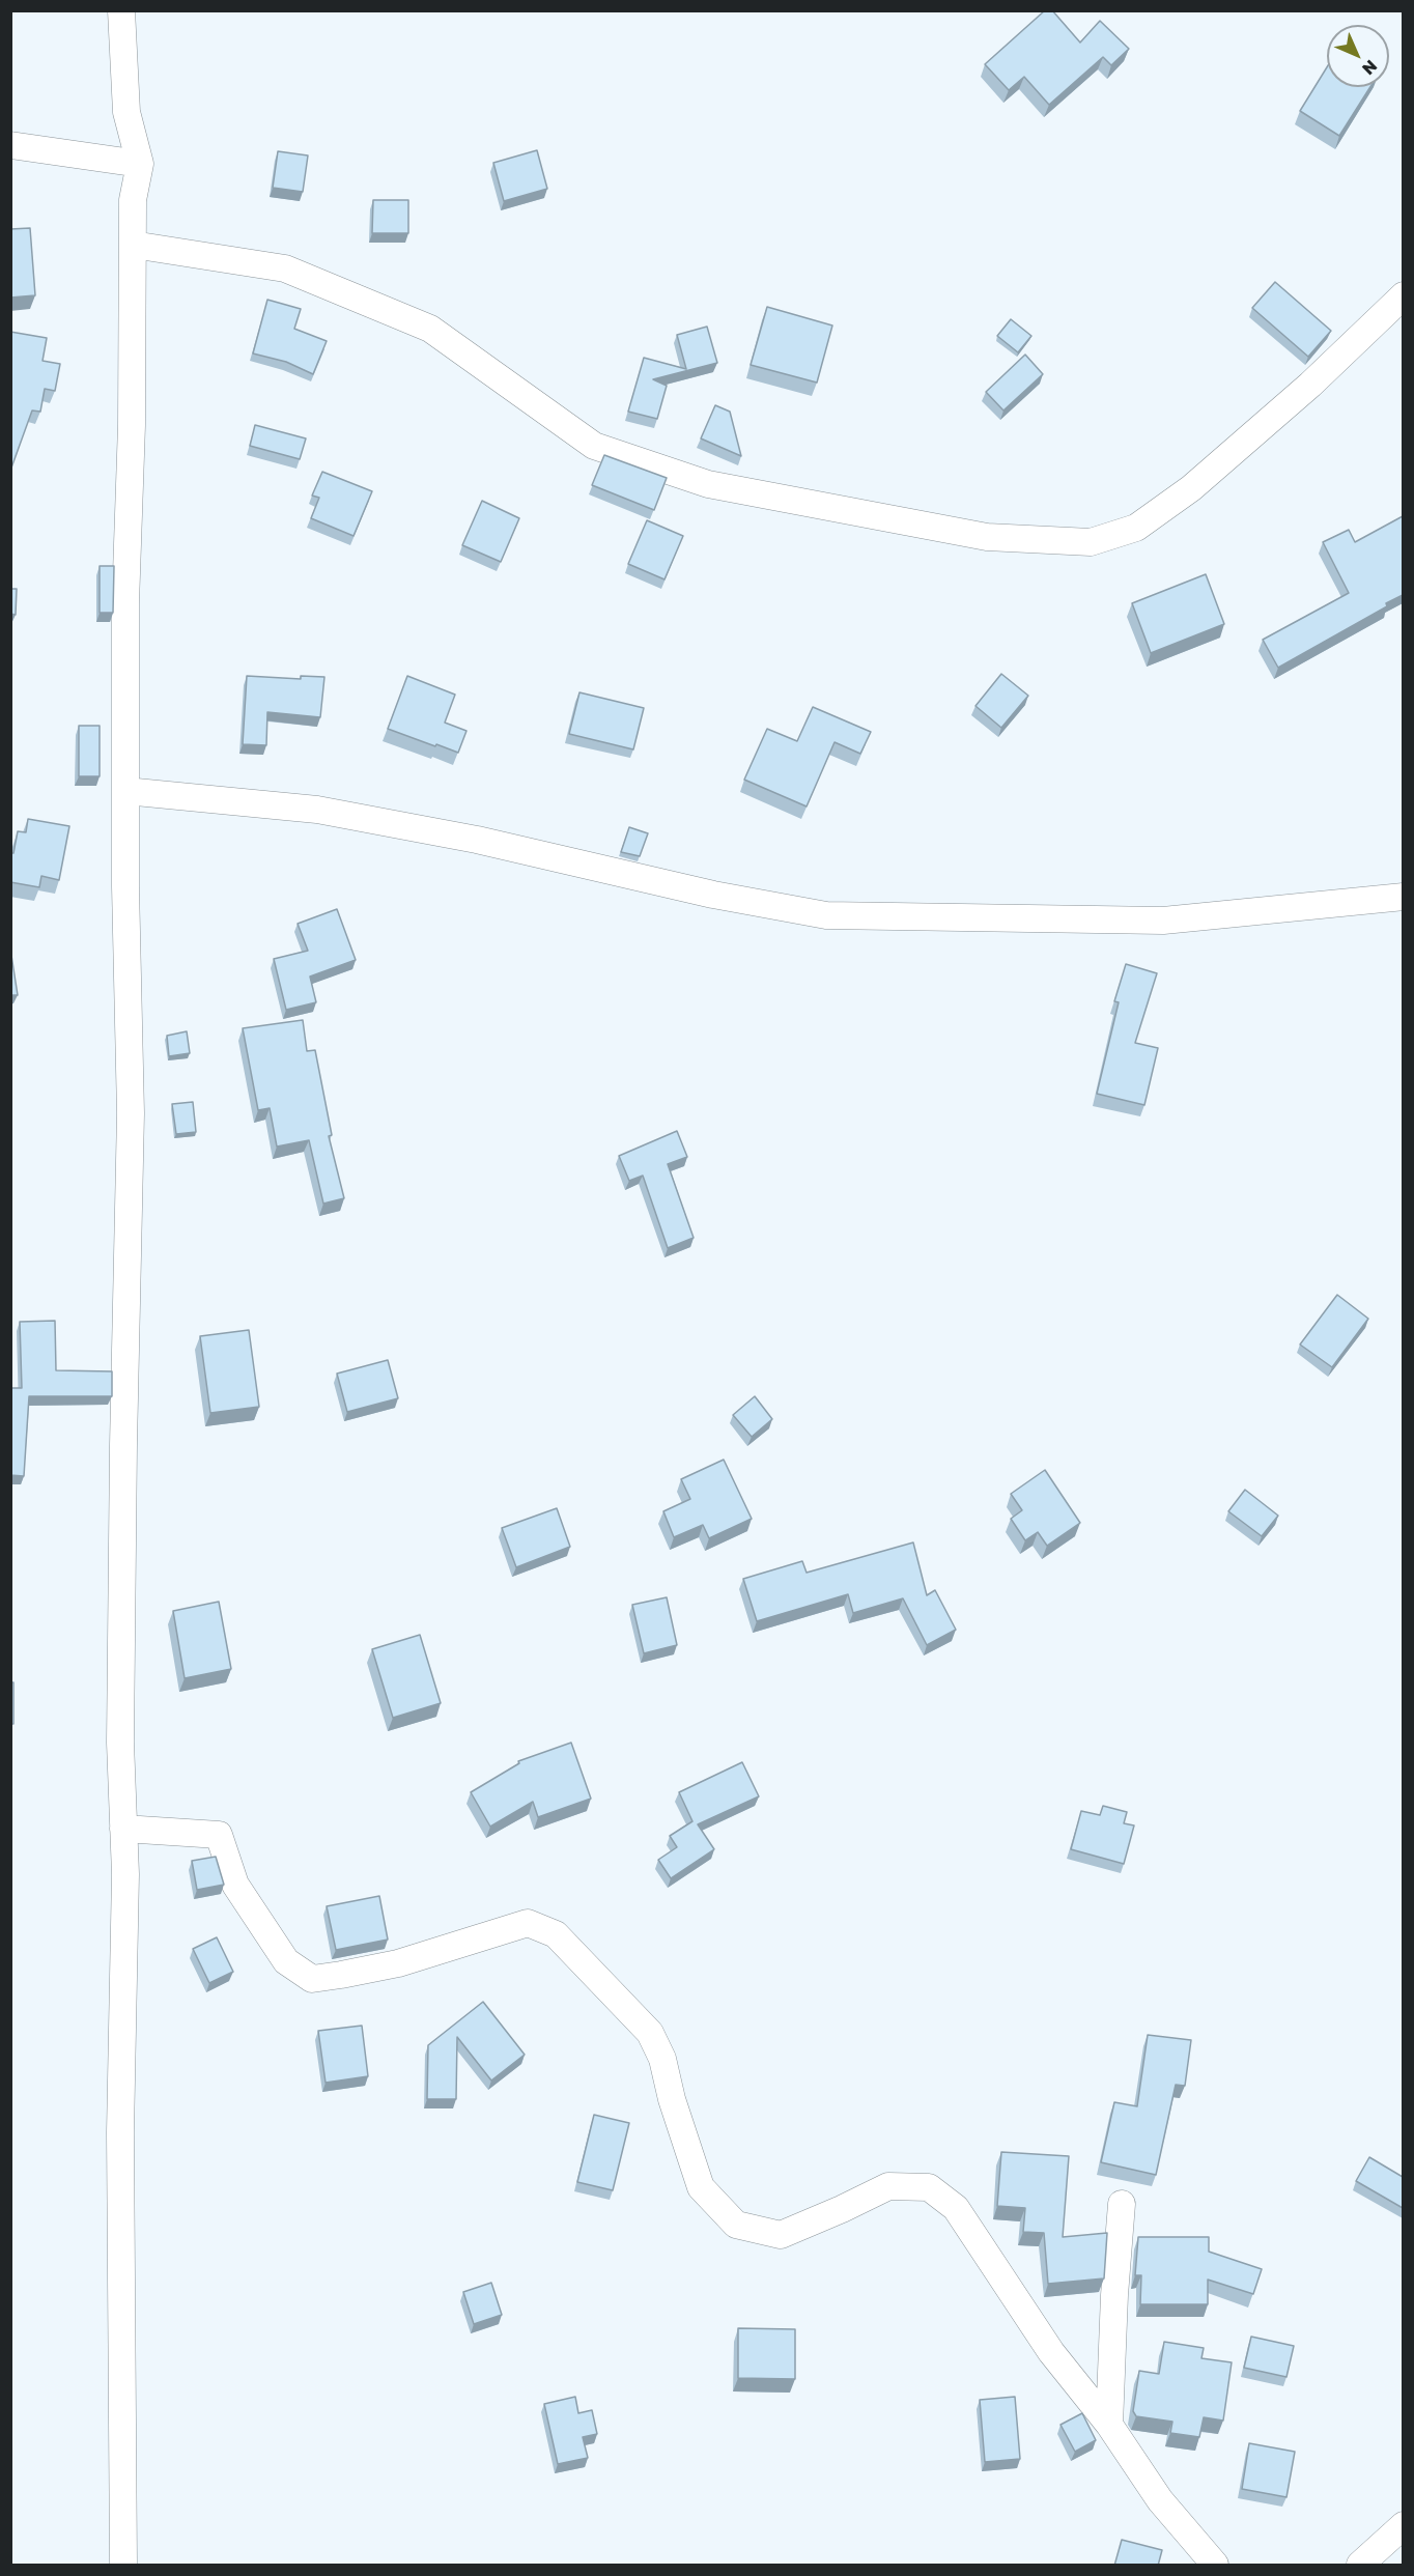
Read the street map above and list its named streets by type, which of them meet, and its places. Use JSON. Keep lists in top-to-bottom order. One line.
{"north":"bottom right"}
